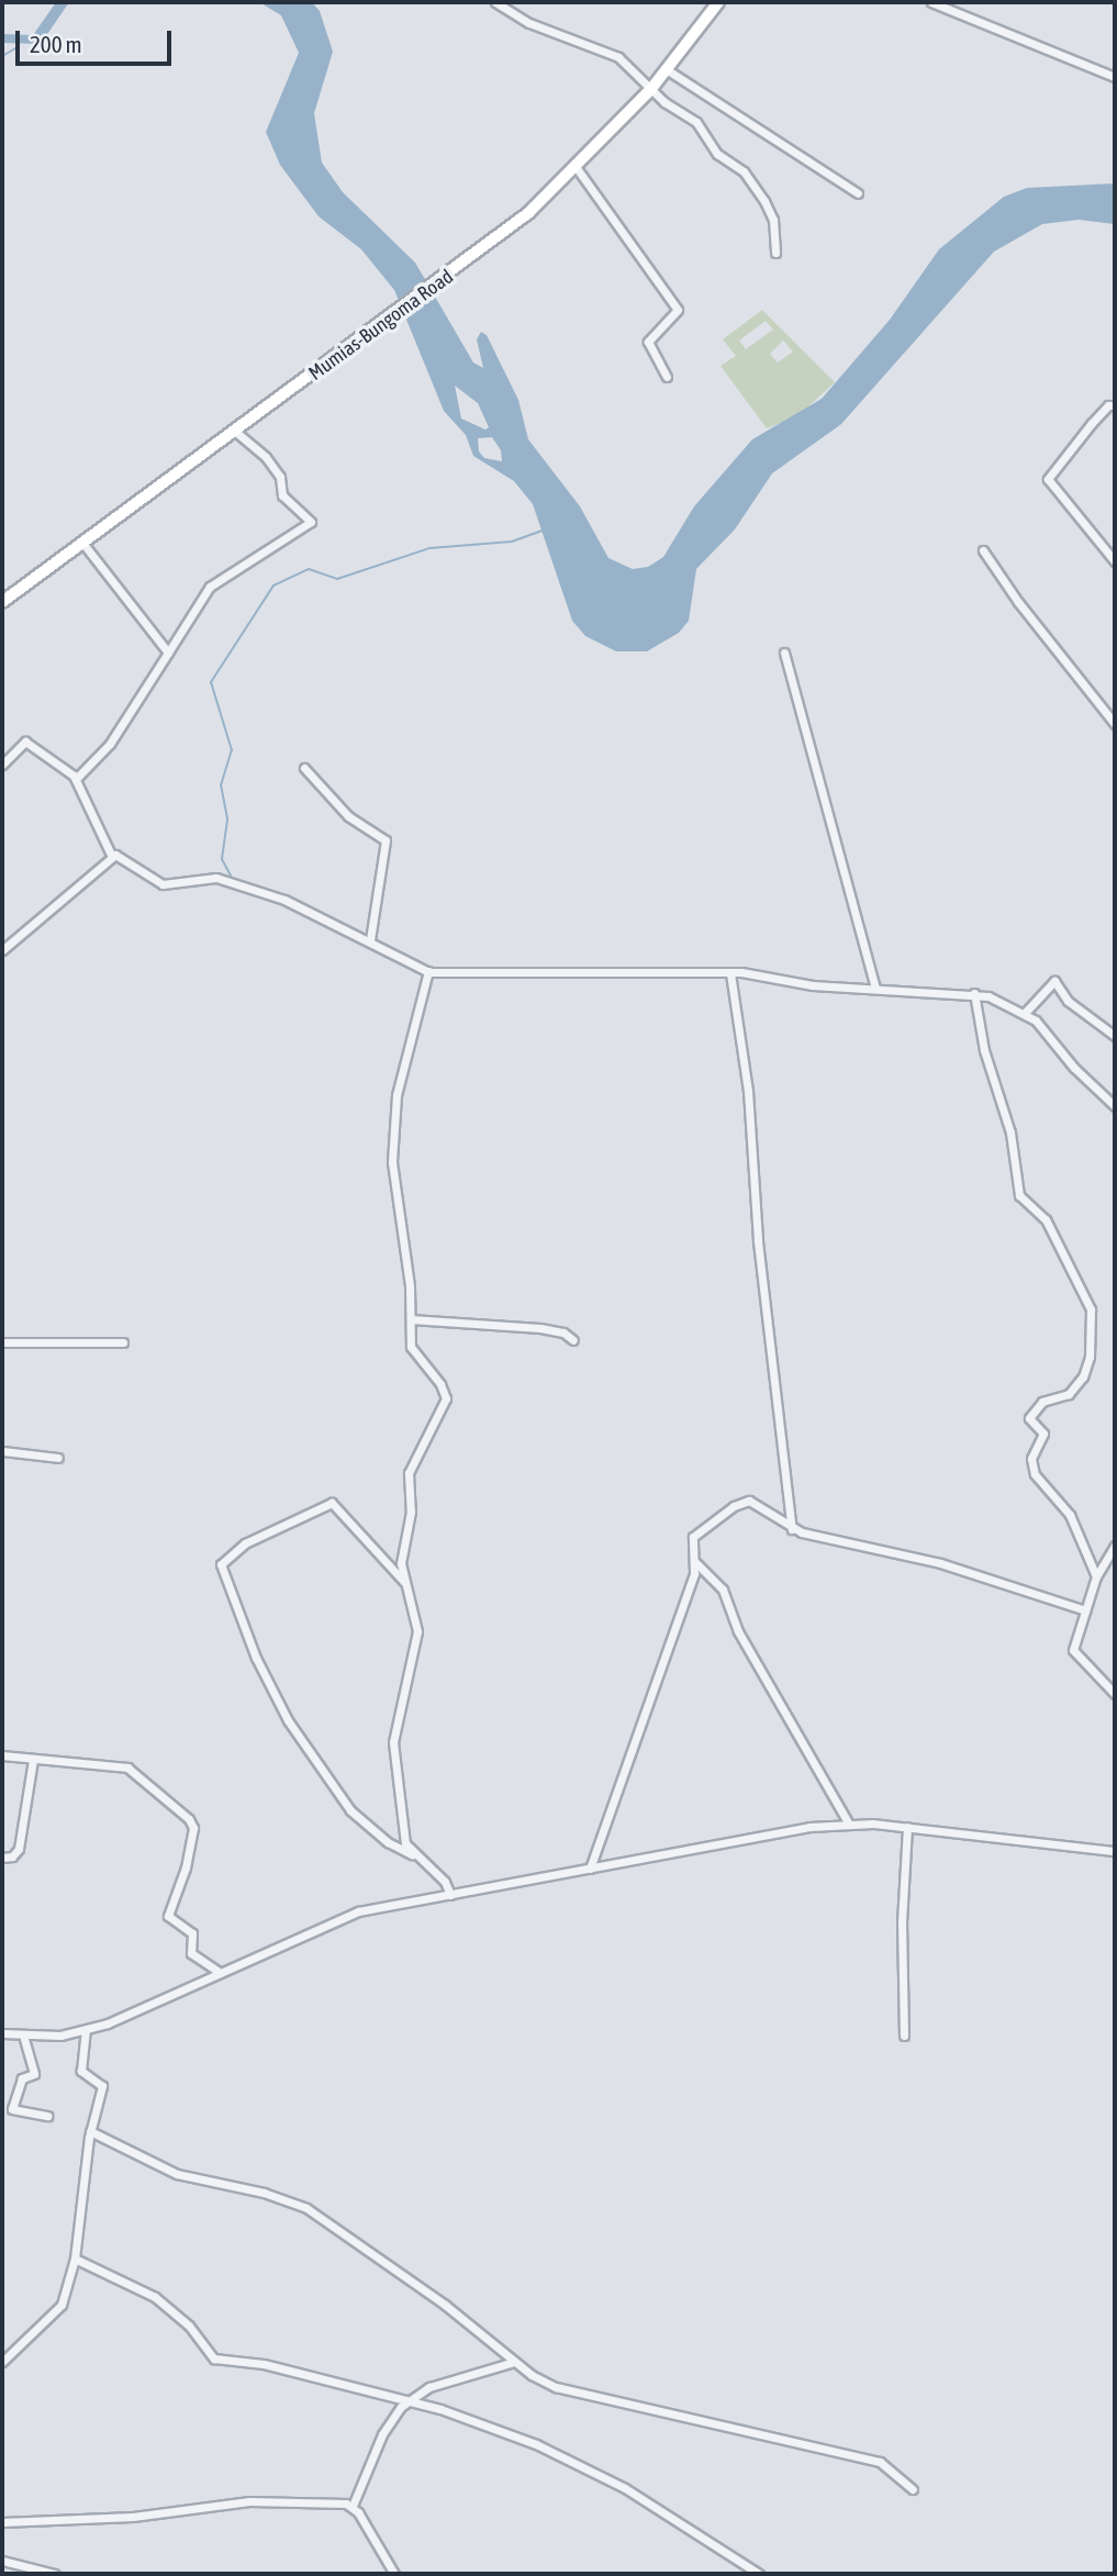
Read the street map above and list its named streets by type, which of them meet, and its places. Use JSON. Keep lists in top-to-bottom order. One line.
{"streets":{"highway":["Mumias-Bungoma Road"]},"scale_bar":"200 m"}
